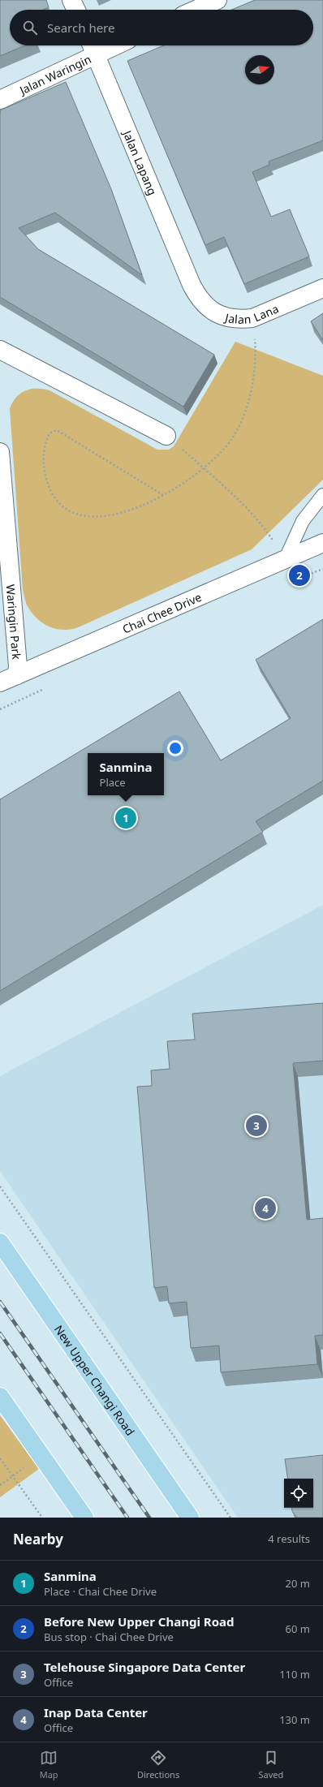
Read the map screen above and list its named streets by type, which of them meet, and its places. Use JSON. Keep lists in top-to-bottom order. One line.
{"streets":{"main road":["New Upper Changi Road"],"street":["Jalan Waringin","Jalan Lapang","Jalan Lana","Chai Chee Drive","Waringin Park"]},"crossings":[["Jalan Waringin","Jalan Lapang"],["Jalan Lapang","Jalan Lana"],["Chai Chee Drive","Waringin Park"]],"north":"right","page":{"search":"Search here","pins":["2","1","3","4"],"popup":["Sanmina","Place"],"heading":["Nearby","4 results"],"list":[{"mark":"1","name":"Sanmina","note":"Place · Chai Chee Drive","value":"20 m"},{"mark":"2","name":"Before New Upper Changi Road","note":"Bus stop · Chai Chee Drive","value":"60 m"},{"mark":"3","name":"Telehouse Singapore Data Center","note":"Office","value":"110 m"},{"mark":"4","name":"Inap Data Center","note":"Office","value":"130 m"}],"nav":["Map","Directions","Saved"]}}
